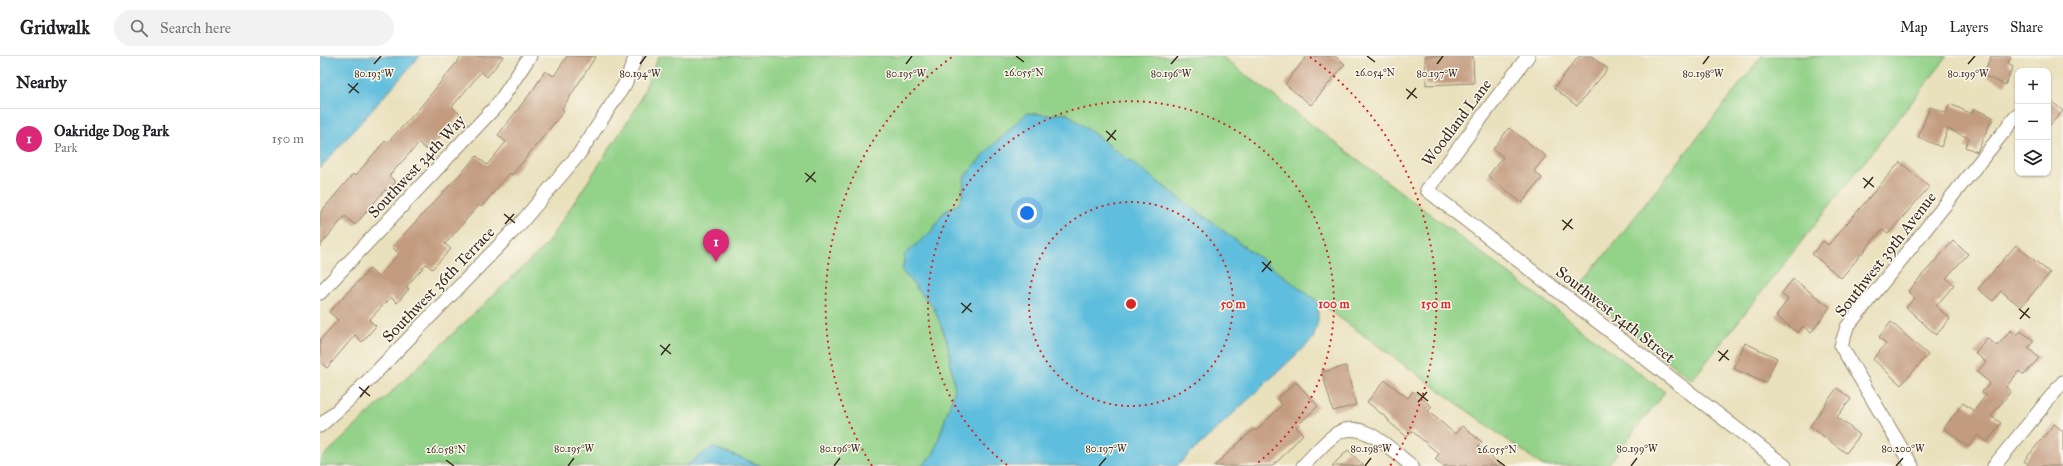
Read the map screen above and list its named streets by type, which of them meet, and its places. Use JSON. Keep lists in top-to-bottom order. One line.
{"streets":{"street":["Woodland Lane","Southwest 34th Way","Southwest 39th Avenue","Southwest 36th Terrace","Southwest 54th Street"]},"crossings":[["Woodland Lane","Southwest 54th Street"]],"page":{"header":"Gridwalk","search":"Search here","nav":["Map","Layers","Share"],"heading":"Nearby","map_buttons":["+","−"],"list":[{"mark":"1","name":"Oakridge Dog Park","note":"Park","value":"150 m"}],"pins":"1"},"coordinates":["26.054°N","26.055°N","80.193°W","80.194°W","80.195°W","80.196°W","80.197°W","80.198°W","80.199°W","80.200°W","26.058°N"],"rings":["50 m","100 m","150 m"]}
